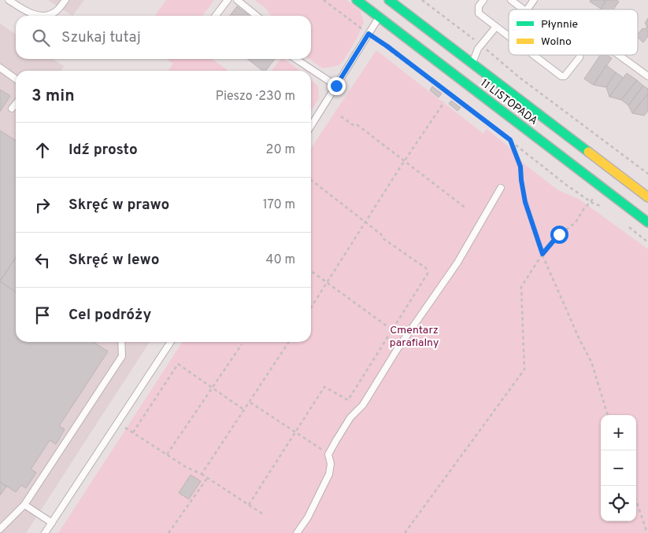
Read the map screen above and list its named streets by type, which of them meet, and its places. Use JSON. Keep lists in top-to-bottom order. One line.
{"streets":{"main road":["11 LISTOPADA"]},"parks":["Cmentarz parafialny"],"legend":["Płynnie","Wolno"],"page":{"search":"Szukaj tutaj","heading":["3 min","Pieszo · 230 m"],"list":[["Idź prosto","20 m"],["Skręć w prawo","170 m"],["Skręć w lewo","40 m"],"Cel podróży"],"map_buttons":["+","−"]}}
